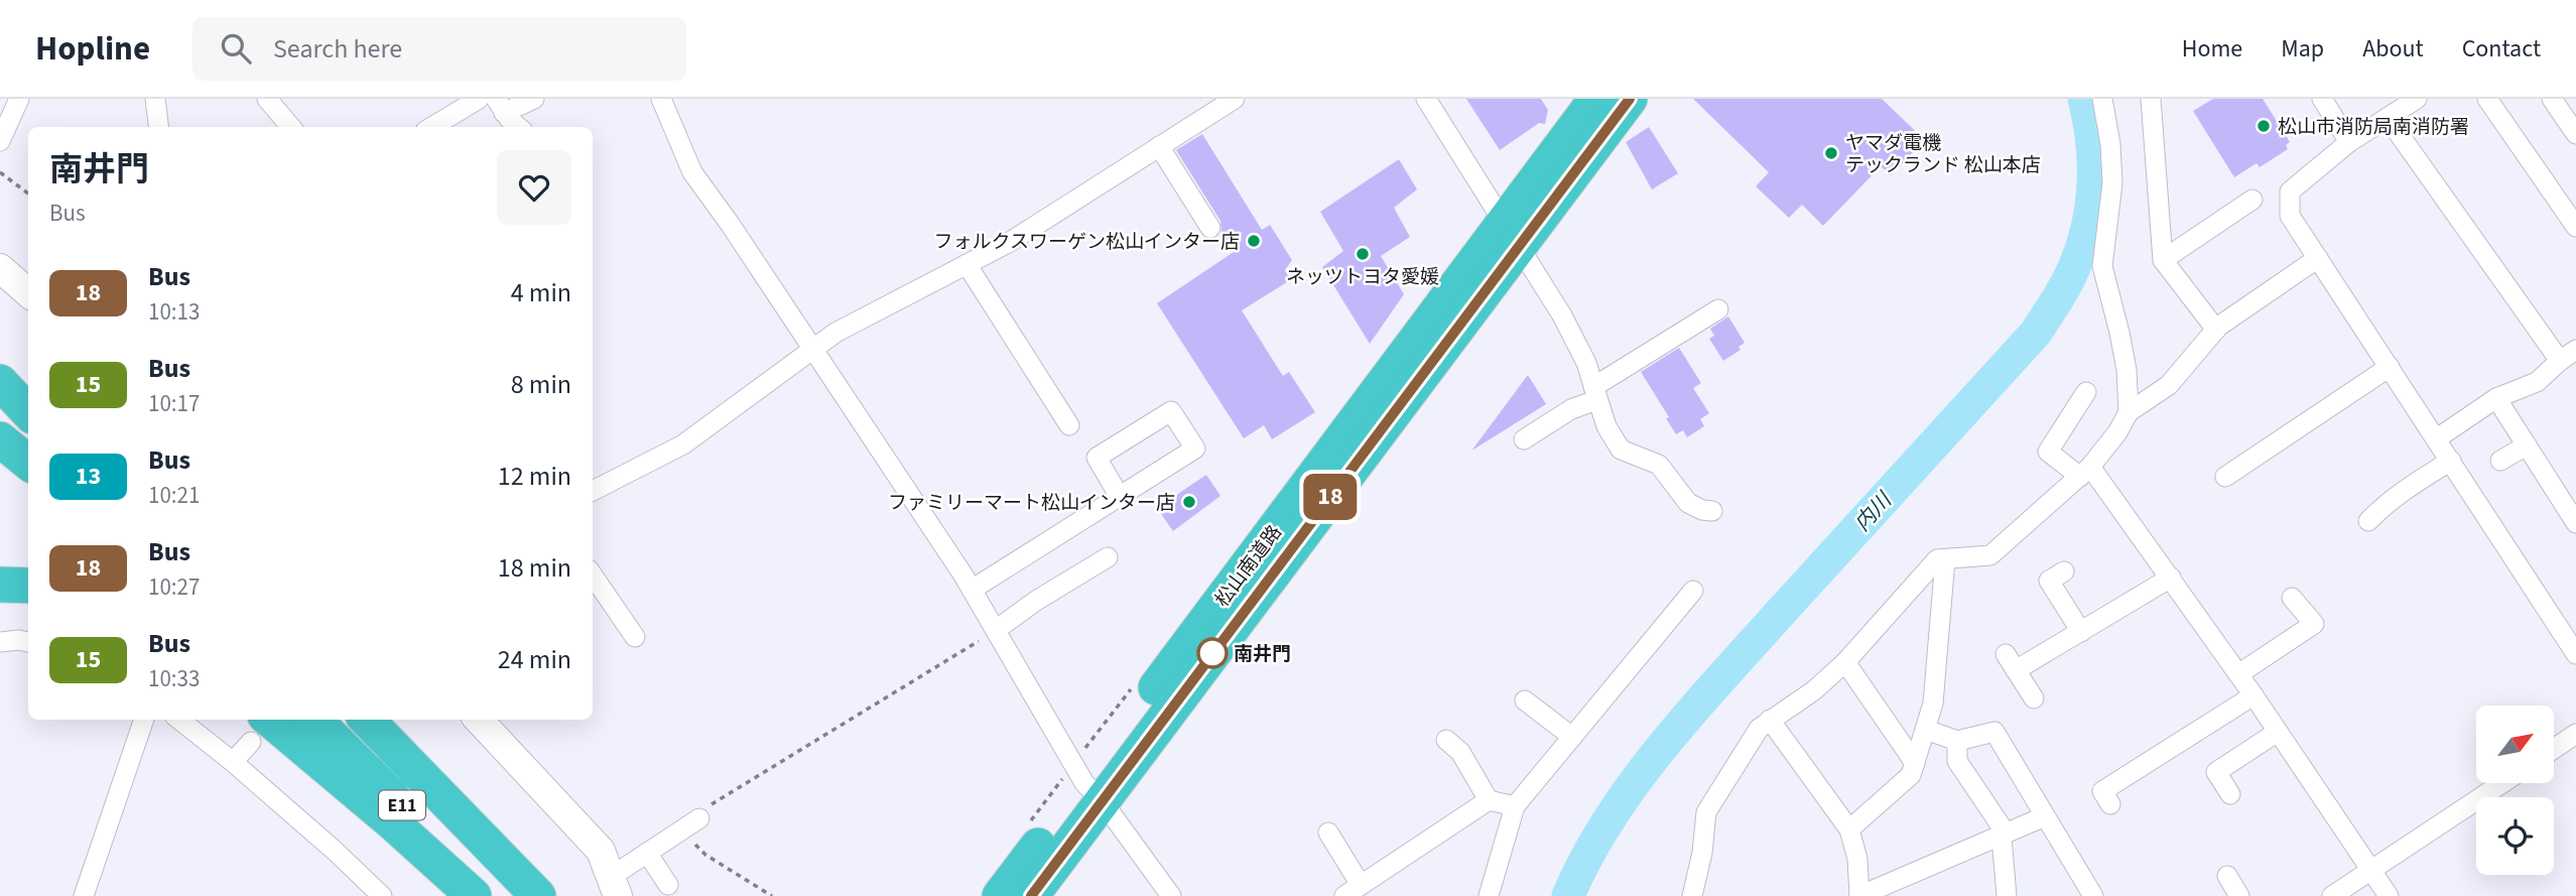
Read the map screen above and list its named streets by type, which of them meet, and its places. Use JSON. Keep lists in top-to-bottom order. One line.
{"streets":{"highway":["松山南道路","E11"]},"water":["内川"],"places":["松山市消防局南消防署","ヤマダ電機 テックランド 松山本店","フォルクスワーゲン松山インター店","ネッツトヨタ愛媛","ファミリーマート松山インター店","南井門"],"lines":["bus line 18"],"north":"top right","page":{"header":"Hopline","search":"Search here","nav":["Home","Map","About","Contact"],"on_map":"18","heading":["南井門","Bus"],"list":[{"mark":"18","name":"Bus","note":"10:13","value":"4 min"},{"mark":"15","name":"Bus","note":"10:17","value":"8 min"},{"mark":"13","name":"Bus","note":"10:21","value":"12 min"},{"mark":"18","name":"Bus","note":"10:27","value":"18 min"},{"mark":"15","name":"Bus","note":"10:33","value":"24 min"}]}}
